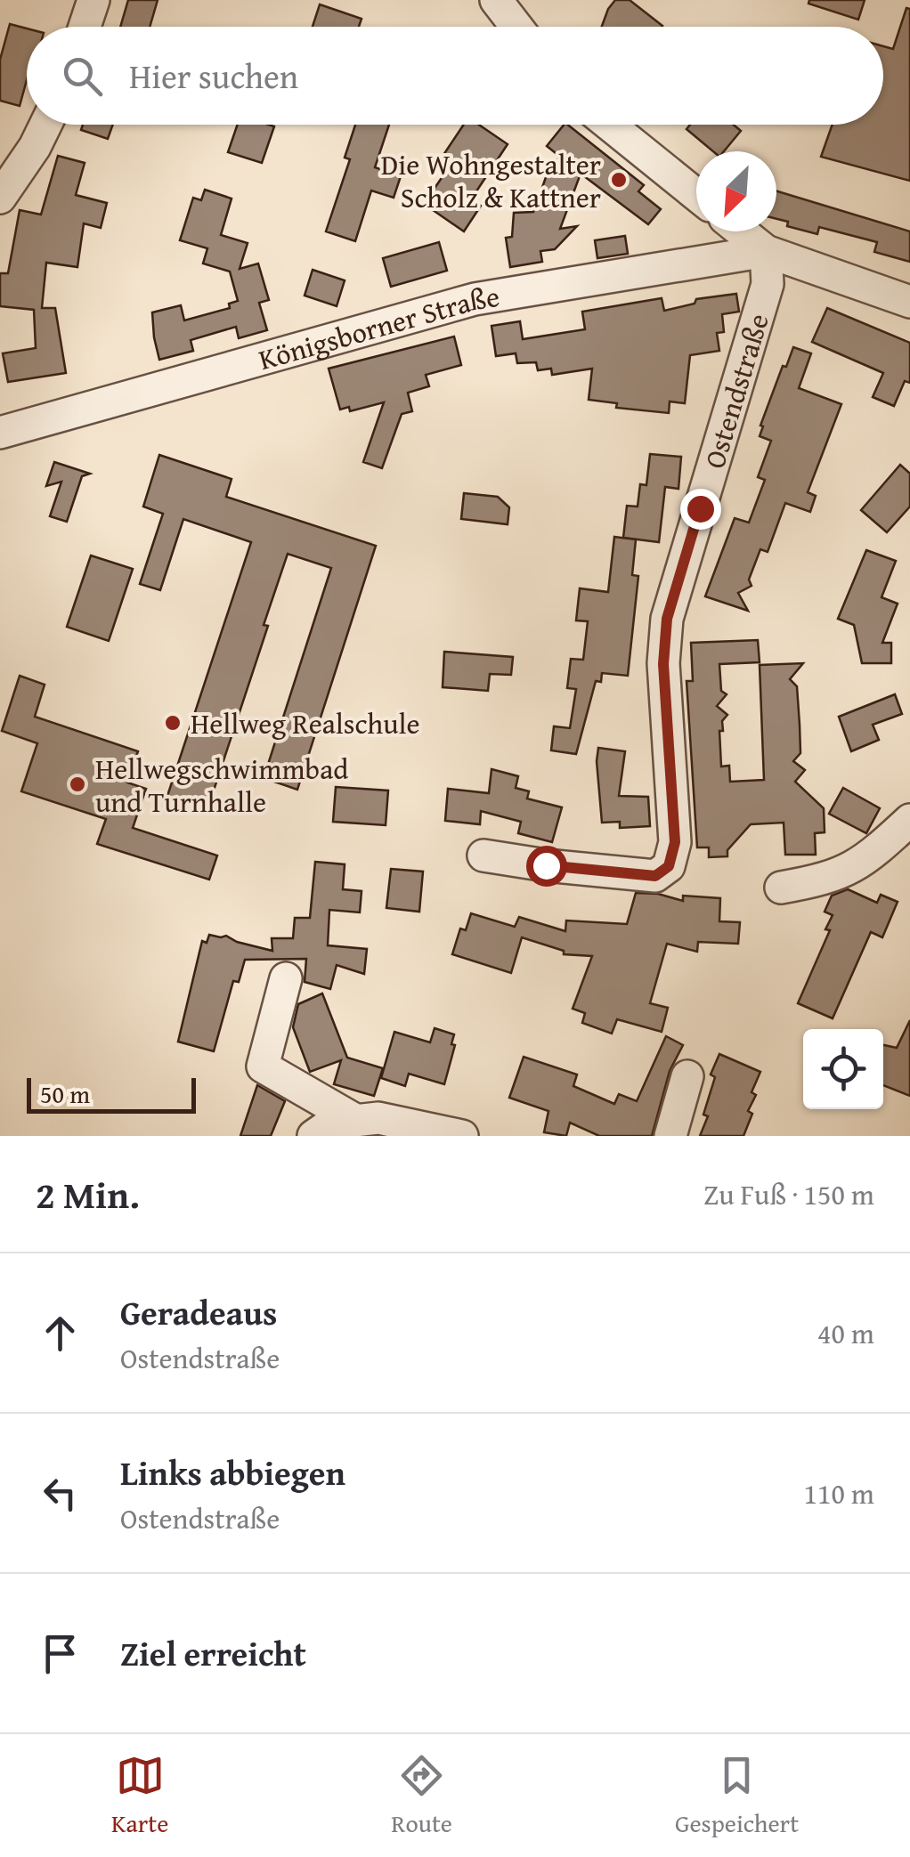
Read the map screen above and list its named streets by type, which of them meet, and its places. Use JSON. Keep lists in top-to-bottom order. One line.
{"streets":{"street":["Königsborner Straße","Ostendstraße"]},"crossings":[["Königsborner Straße","Ostendstraße"]],"places":["Die Wohngestalter Scholz & Kattner","Hellweg Realschule","Hellwegschwimmbad und Turnhalle"],"scale_bar":"50 m","north":"bottom left","page":{"search":"Hier suchen","scale":"50 m","heading":["2 Min.","Zu Fuß · 150 m"],"list":[["Geradeaus","Ostendstraße","40 m"],["Links abbiegen","Ostendstraße","110 m"],"Ziel erreicht"],"nav":["Karte","Route","Gespeichert"]}}
